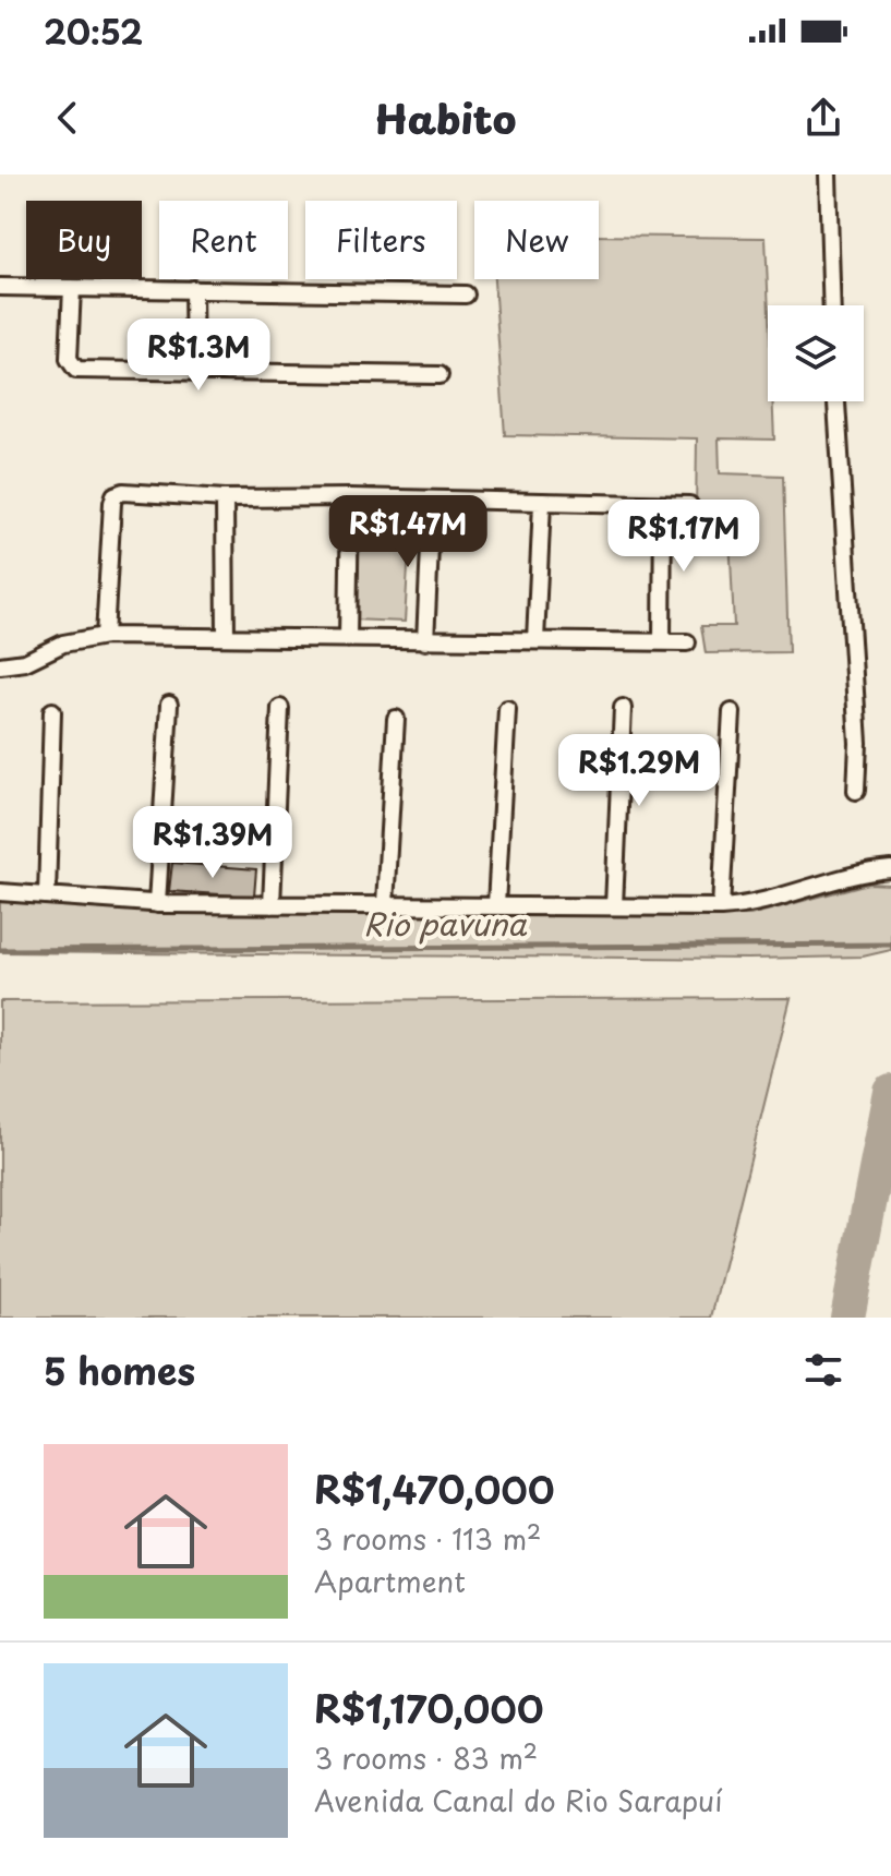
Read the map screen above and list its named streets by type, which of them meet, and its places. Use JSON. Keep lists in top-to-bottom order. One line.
{"water":["Rio pavuna"],"page":{"status":"20:52","header":"Habito","chip":["Buy","Rent","Filters","New"],"price":["R$1.3M","R$1.47M","R$1.17M","R$1.29M","R$1.39M"],"heading":"5 homes","list":[{"name":"R$1,470,000","note":"3 rooms · 113 m² · Apartment"},{"name":"R$1,170,000","note":"3 rooms · 83 m² · Avenida Canal do Rio Sarapuí"}]}}
